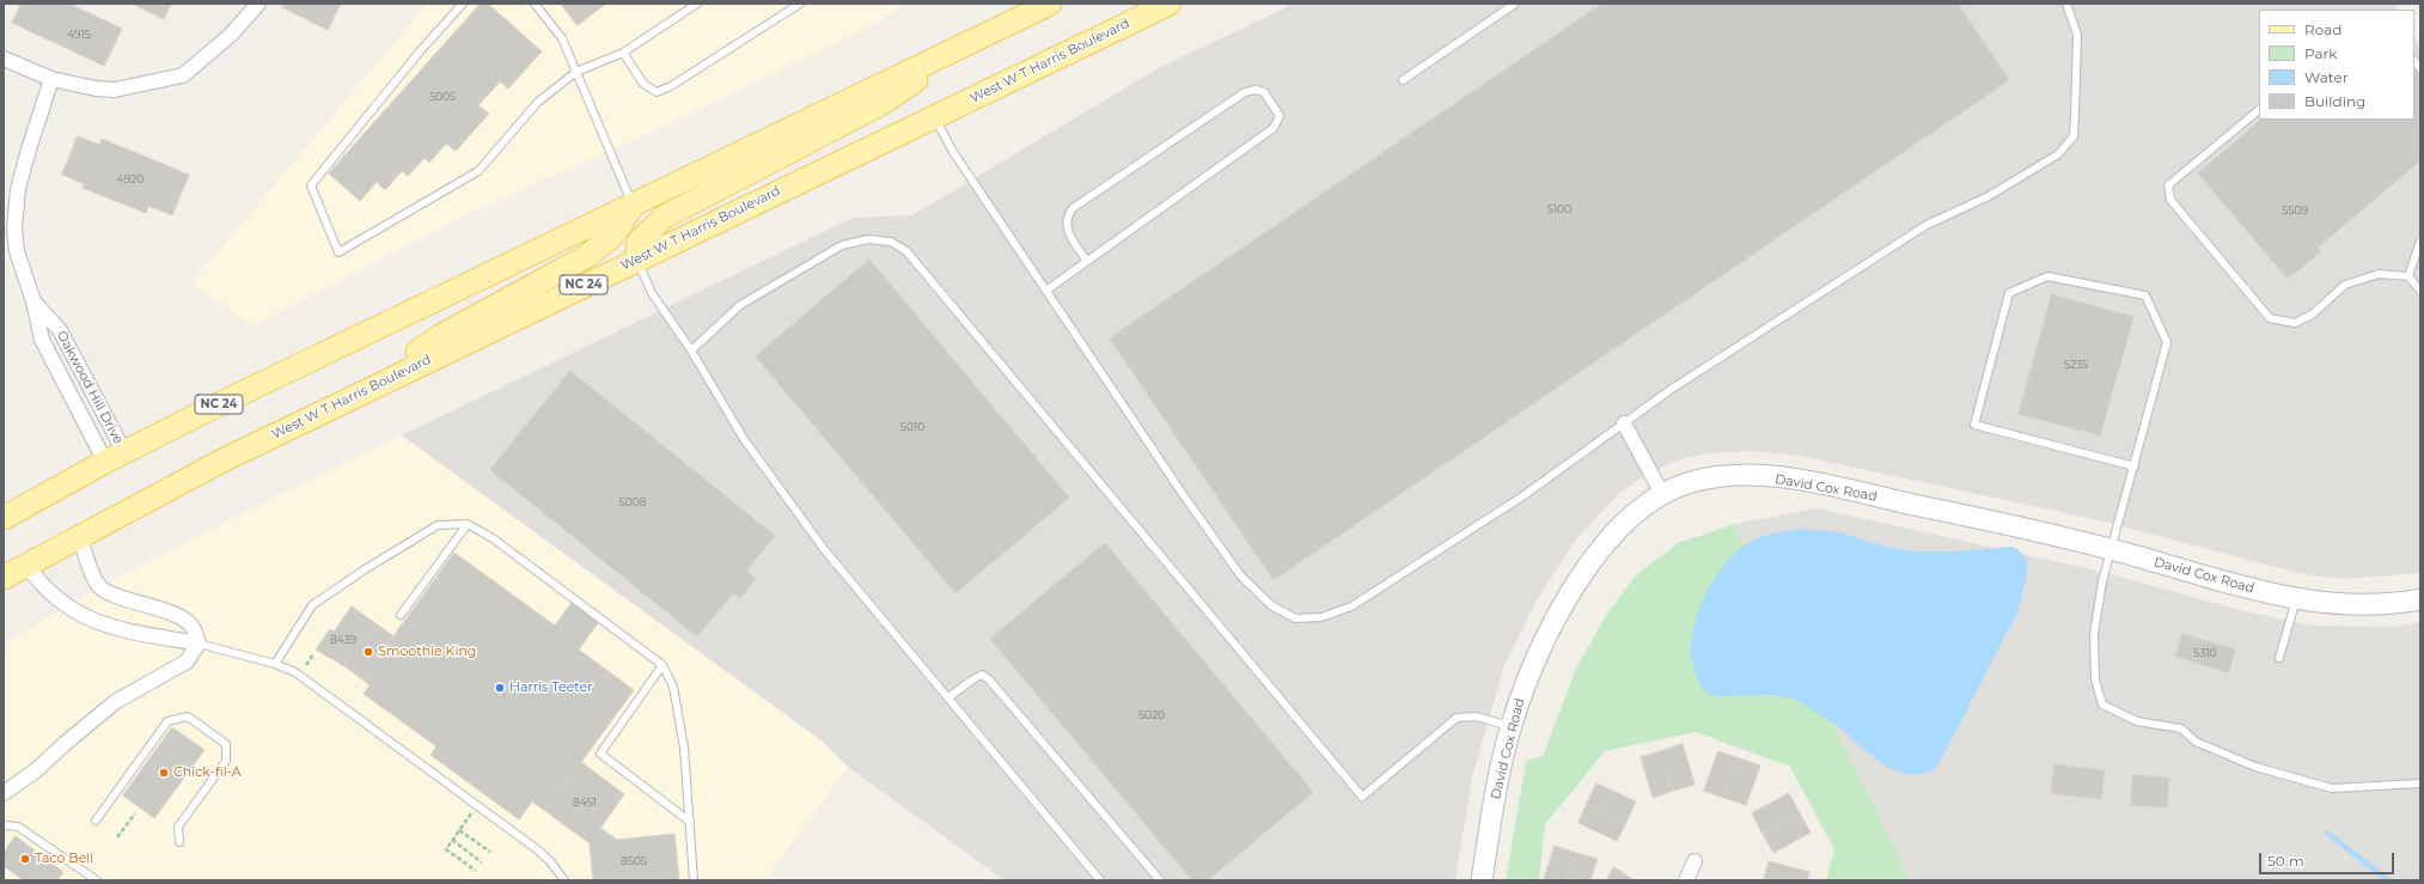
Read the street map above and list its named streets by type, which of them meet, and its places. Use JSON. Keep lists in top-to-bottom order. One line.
{"streets":{"main road":["West W T Harris Boulevard","NC 24","David Cox Road"],"street":["Oakwood Hill Drive"]},"crossings":[["NC 24","Oakwood Hill Drive"]],"places":["Smoothie King","Harris Teeter","Chick-fil-A","Taco Bell"],"house_numbers":["4915","5005","4920","5100","5509","5235","5010","5008","8439","5310","5020","8451","8505"],"legend":["Road","Park","Water","Building"],"scale_bar":"50 m"}
